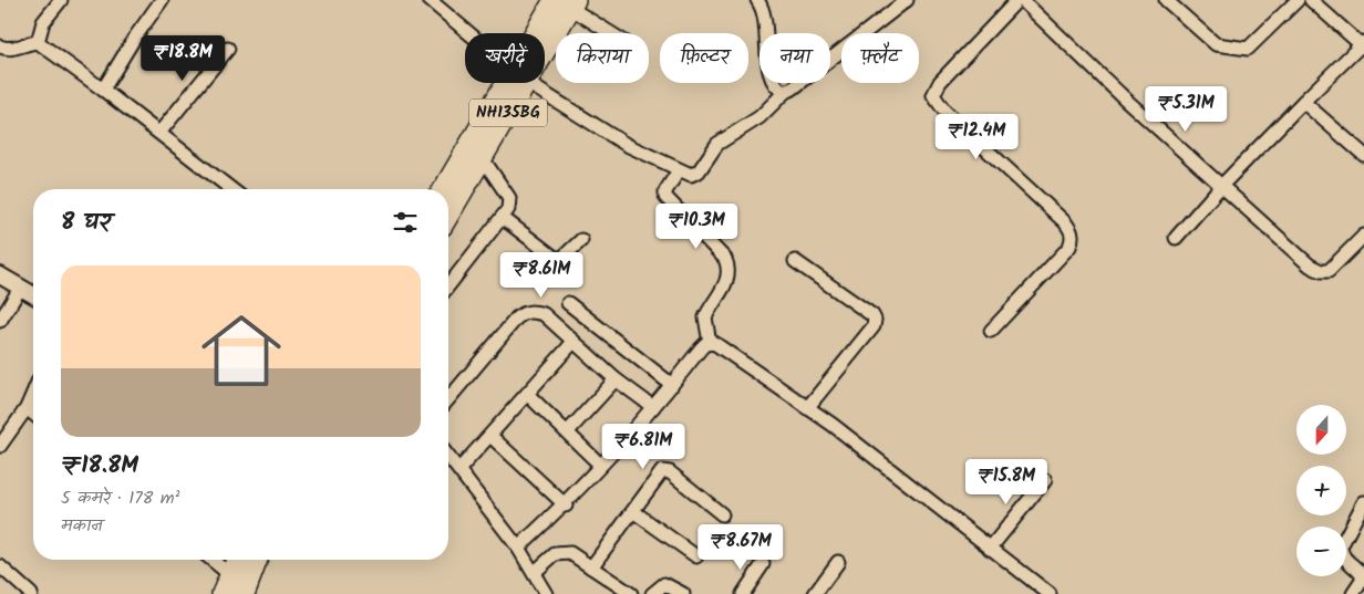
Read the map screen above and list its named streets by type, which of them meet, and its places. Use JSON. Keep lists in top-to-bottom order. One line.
{"streets":{"highway":["NH135BG"]},"north":"bottom","page":{"chip":["खरीदें","किराया","फ़िल्टर","नया","फ़्लैट"],"price":["₹18.8M","₹5.31M","₹12.4M","₹10.3M","₹8.61M","₹6.81M","₹15.8M","₹8.67M"],"heading":"8 घर","list":[{"name":"₹18.8M","note":"5 कमरे · 178 m² · मकान"}],"map_buttons":["+","−"]}}
